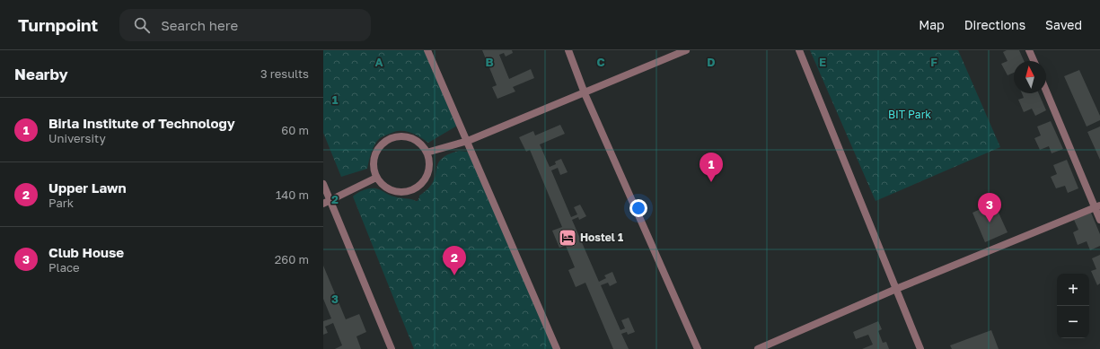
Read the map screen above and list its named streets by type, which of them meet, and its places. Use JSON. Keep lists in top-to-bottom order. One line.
{"parks":["BIT Park"],"places":{"hotel":["Hostel 1"]},"north":"top","page":{"header":"Turnpoint","search":"Search here","nav":["Map","Directions","Saved"],"heading":["Nearby","3 results"],"list":[{"mark":"1","name":"Birla Institute of Technology","note":"University","value":"60 m"},{"mark":"2","name":"Upper Lawn","note":"Park","value":"140 m"},{"mark":"3","name":"Club House","note":"Place","value":"260 m"}],"pins":["1","3","2"],"map_buttons":["+","−"]},"grid":{"columns":["A","B","C","D","E","F"],"rows":["1","2","3"]}}
